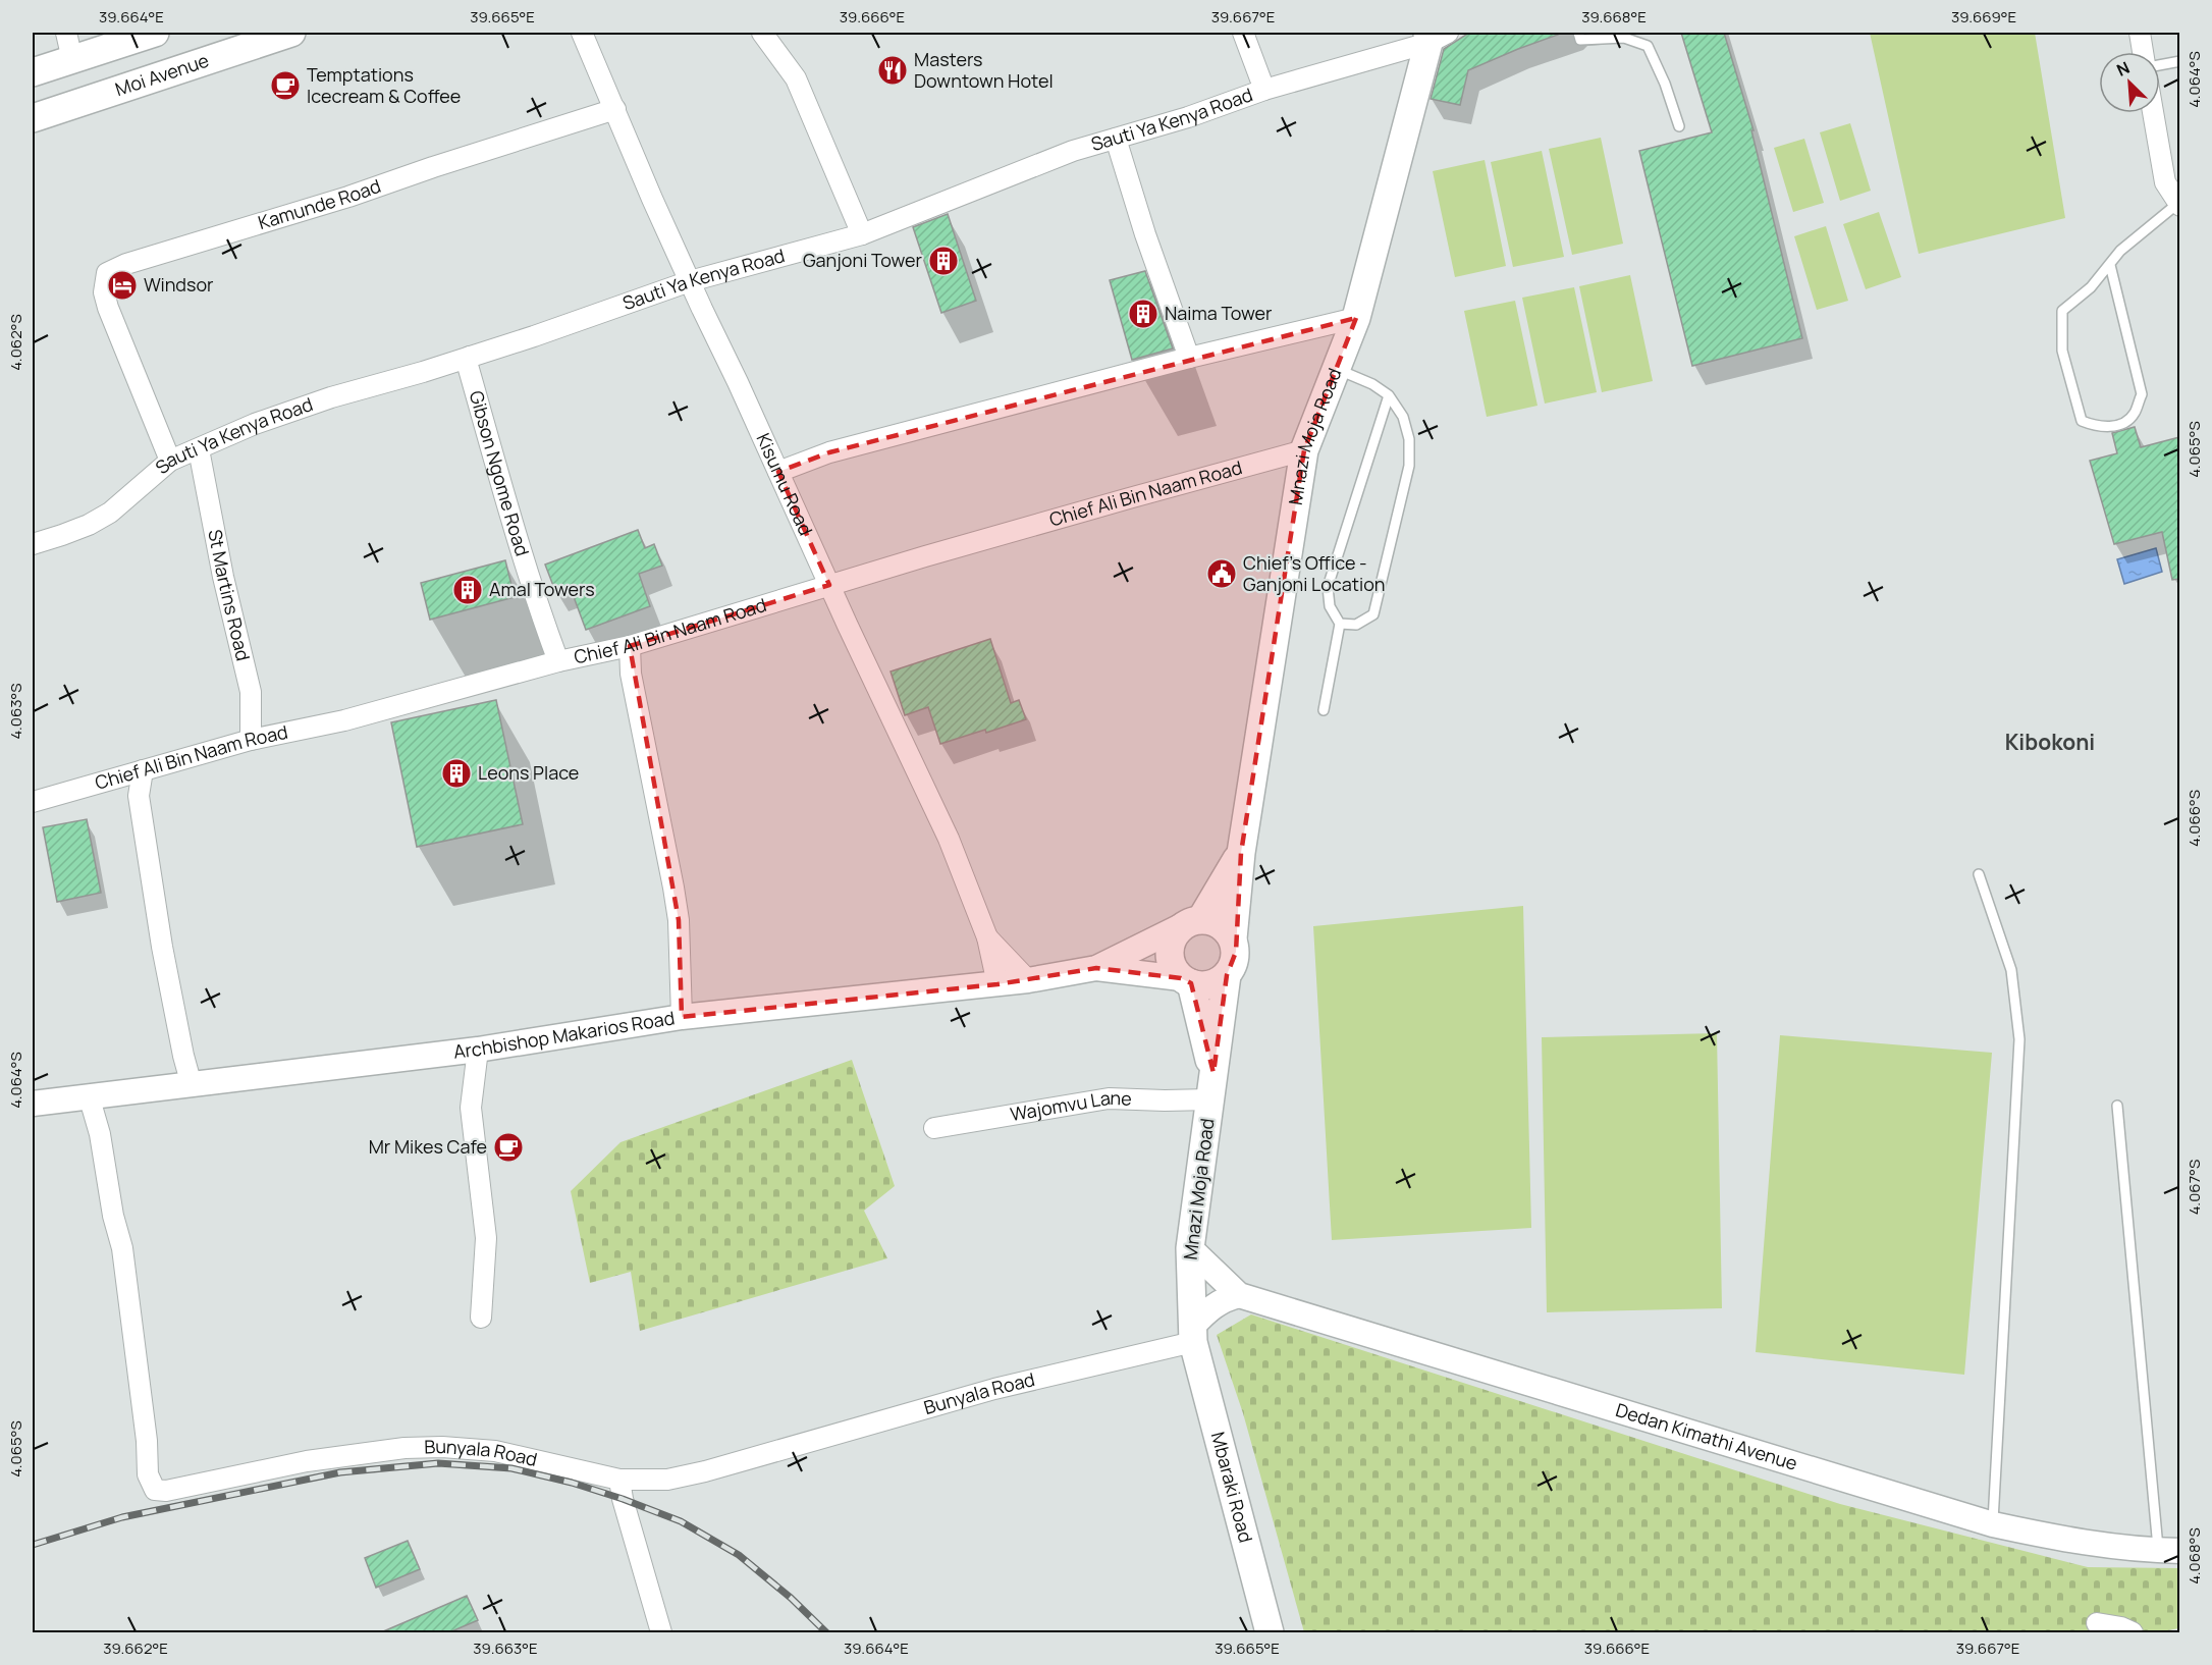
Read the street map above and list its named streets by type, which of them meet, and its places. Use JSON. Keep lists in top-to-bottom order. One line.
{"streets":{"main road":["Moi Avenue","Mnazi Moja Road","Mbaraki Road"],"street":["Sauti Ya Kenya Road","Kamunde Road","Gibson Ngome Road","Kisumu Road","Chief Ali Bin Naam Road","St Martins Road","Archbishop Makarios Road","Wajomvu Lane","Bunyala Road","Dedan Kimathi Avenue"]},"crossings":[["Sauti Ya Kenya Road","Kamunde Road"],["Sauti Ya Kenya Road","Mnazi Moja Road"],["Sauti Ya Kenya Road","Gibson Ngome Road"],["Sauti Ya Kenya Road","Kisumu Road"],["Sauti Ya Kenya Road","St Martins Road"],["Kamunde Road","Kisumu Road"],["Mnazi Moja Road","Chief Ali Bin Naam Road"],["Mnazi Moja Road","Wajomvu Lane"],["Mnazi Moja Road","Bunyala Road"],["Mnazi Moja Road","Dedan Kimathi Avenue"],["Mnazi Moja Road","Mbaraki Road"],["Gibson Ngome Road","Chief Ali Bin Naam Road"],["Kisumu Road","Chief Ali Bin Naam Road"],["Kisumu Road","Archbishop Makarios Road"],["Chief Ali Bin Naam Road","St Martins Road"],["Archbishop Makarios Road","Bunyala Road"],["Bunyala Road","Mbaraki Road"]],"districts":["Kibokoni"],"places":{"restaurant":["Masters Downtown Hotel"],"cafe":["Temptations Icecream & Coffee","Mr Mikes Cafe"],"building":["Ganjoni Tower","Naima Tower","Amal Towers","Leons Place"],"hotel":["Windsor"],"public building":["Chief's Office - Ganjoni Location"]},"north":"top left","coordinates":["39.664°E","39.665°E","39.666°E","39.667°E","39.668°E","39.669°E","4.064°S","4.062°S","4.065°S","4.063°S","4.066°S","4.067°S","4.068°S","39.662°E","39.663°E"]}
